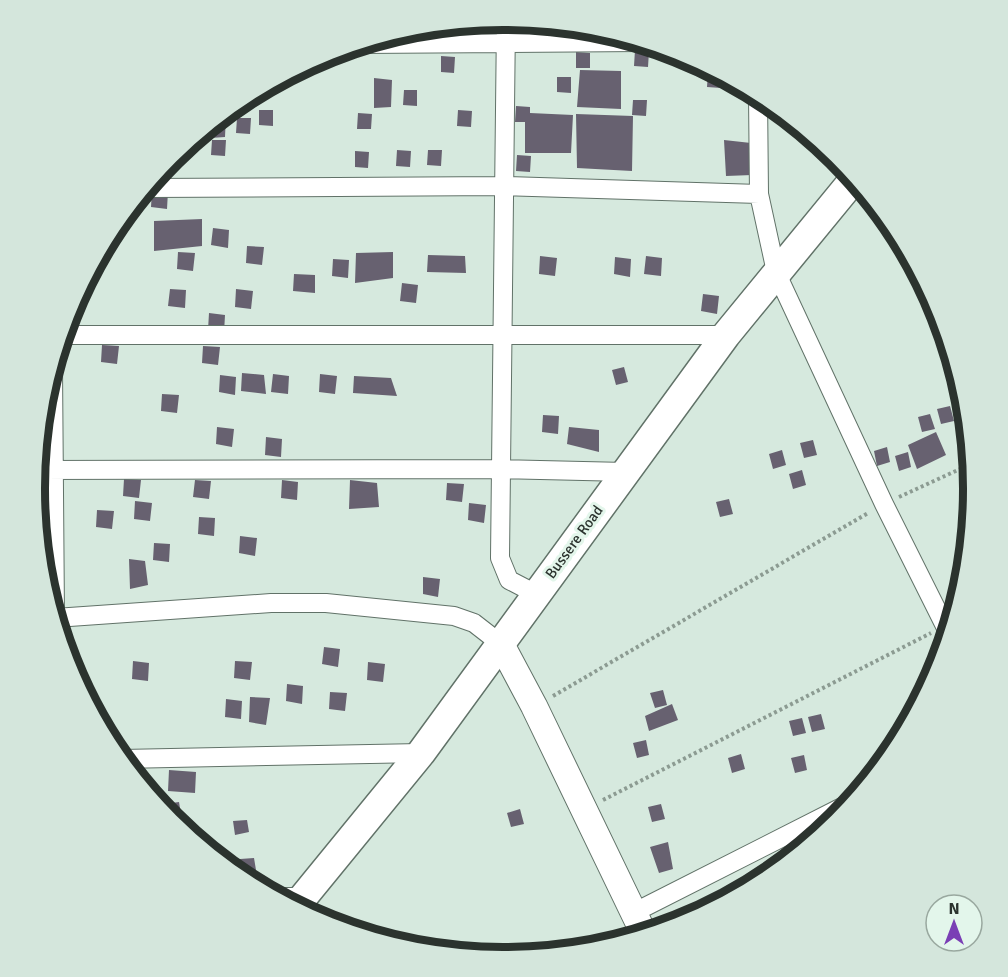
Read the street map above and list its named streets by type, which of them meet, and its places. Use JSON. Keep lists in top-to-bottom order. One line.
{"streets":{"main road":["Bussere Road"]},"north":"top"}
